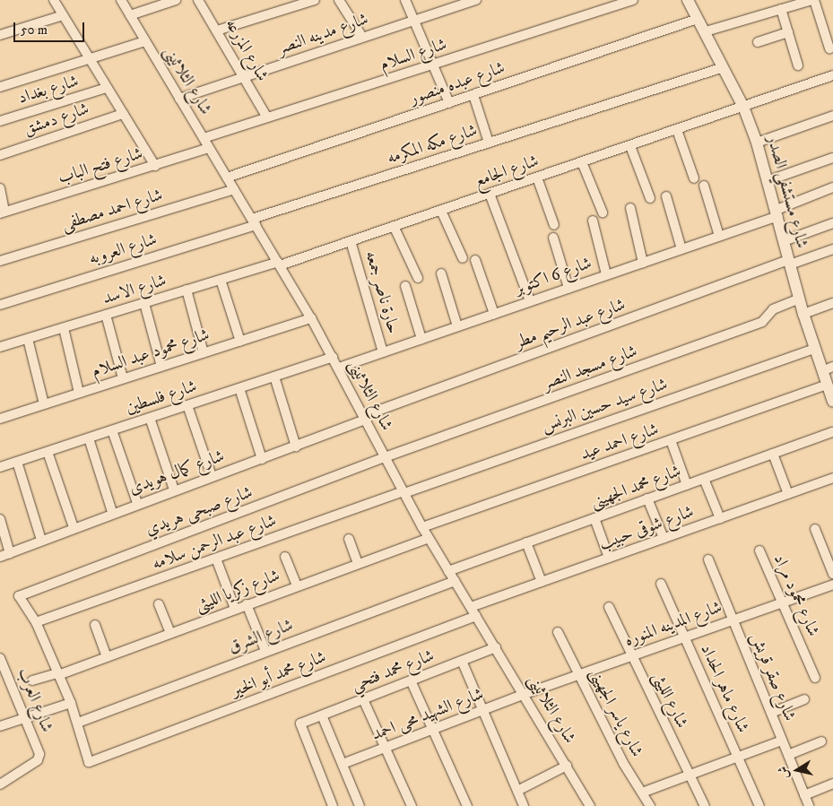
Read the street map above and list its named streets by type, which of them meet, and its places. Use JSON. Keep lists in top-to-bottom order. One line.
{"streets":{"street":["شارع مدينه النصر","شارع المزرعه","شارع السلام","شارع الثلاثينى","شارع عبده منصور","شارع بغداد","شارع دمشق","شارع مكه المكرمه","شارع فتح الباب","شارع الجامع","شارع مستشفي الصدر","شارع احمد مصطفى","شارع العروبه","شارع 6 اكتوبر","شارع الاسد","حارة ناصر جمعه","شارع عبد الرحيم مطر","شارع محمود عبد السلام","شارع مسجد النصر","شارع فلسطين","شارع سيد حسين البرنس","شارع احمد عيد","شارع كمال هويدى","شارع محمد الجهينى","شارع صبحى هريدي","شارع شوقى حبيب","شارع عبد الرحمن سلامه","شارع زكريا الليثى","شارع محمود مراد","شارع المدينه المنوره","شارع الشرق","شارع محمد فتحي","شارع محمد أبو الخير","شارع صقر قريش","شارع ماهر الحداد","شارع العرب","شارع الليثى","شارع ياسر الجهينى","شارع الشهيد محى احمد"]},"crossings":[["شارع مدينه النصر","شارع المزرعه"],["شارع مدينه النصر","شارع الثلاثينى"],["شارع المزرعه","شارع السلام"],["شارع السلام","شارع الثلاثينى"],["شارع الثلاثينى","شارع عبده منصور"],["شارع الثلاثينى","شارع مكه المكرمه"],["شارع الثلاثينى","شارع فتح الباب"],["شارع الثلاثينى","شارع الجامع"],["شارع الثلاثينى","شارع احمد مصطفى"],["شارع الثلاثينى","شارع العروبه"],["شارع الثلاثينى","شارع 6 اكتوبر"],["شارع الثلاثينى","شارع الاسد"],["شارع الثلاثينى","شارع عبد الرحيم مطر"],["شارع الثلاثينى","شارع محمود عبد السلام"],["شارع الثلاثينى","شارع مسجد النصر"],["شارع الثلاثينى","شارع فلسطين"],["شارع الثلاثينى","شارع سيد حسين البرنس"],["شارع الثلاثينى","شارع احمد عيد"],["شارع الثلاثينى","شارع كمال هويدى"],["شارع الثلاثينى","شارع محمد الجهينى"],["شارع الثلاثينى","شارع صبحى هريدي"],["شارع الثلاثينى","شارع شوقى حبيب"],["شارع الثلاثينى","شارع عبد الرحمن سلامه"],["شارع الثلاثينى","شارع زكريا الليثى"],["شارع الثلاثينى","شارع المدينه المنوره"],["شارع الثلاثينى","شارع الشرق"],["شارع الثلاثينى","شارع محمد فتحي"],["شارع الثلاثينى","شارع محمد أبو الخير"],["شارع الثلاثينى","شارع الشهيد محى احمد"],["شارع عبده منصور","شارع مستشفي الصدر"],["شارع مكه المكرمه","شارع مستشفي الصدر"],["شارع مكه المكرمه","شارع العروبه"],["شارع الجامع","شارع مستشفي الصدر"],["شارع الجامع","شارع الاسد"],["شارع الجامع","حارة ناصر جمعه"],["شارع مستشفي الصدر","شارع 6 اكتوبر"],["شارع مستشفي الصدر","شارع عبد الرحيم مطر"],["شارع مستشفي الصدر","شارع مسجد النصر"],["شارع مستشفي الصدر","شارع سيد حسين البرنس"],["شارع مستشفي الصدر","شارع احمد عيد"],["شارع 6 اكتوبر","حارة ناصر جمعه"],["شارع عبد الرحيم مطر","شارع كمال هويدى"],["شارع مسجد النصر","شارع صبحى هريدي"],["شارع سيد حسين البرنس","شارع عبد الرحمن سلامه"],["شارع صبحى هريدي","شارع عبد الرحمن سلامه"],["شارع شوقى حبيب","شارع محمد أبو الخير"],["شارع محمود مراد","شارع المدينه المنوره"],["شارع المدينه المنوره","شارع صقر قريش"],["شارع المدينه المنوره","شارع ماهر الحداد"],["شارع المدينه المنوره","شارع الليثى"],["شارع المدينه المنوره","شارع ياسر الجهينى"],["شارع المدينه المنوره","شارع الشهيد محى احمد"],["شارع الشرق","شارع محمد أبو الخير"]],"scale_bar":"50 m","north":"left"}
